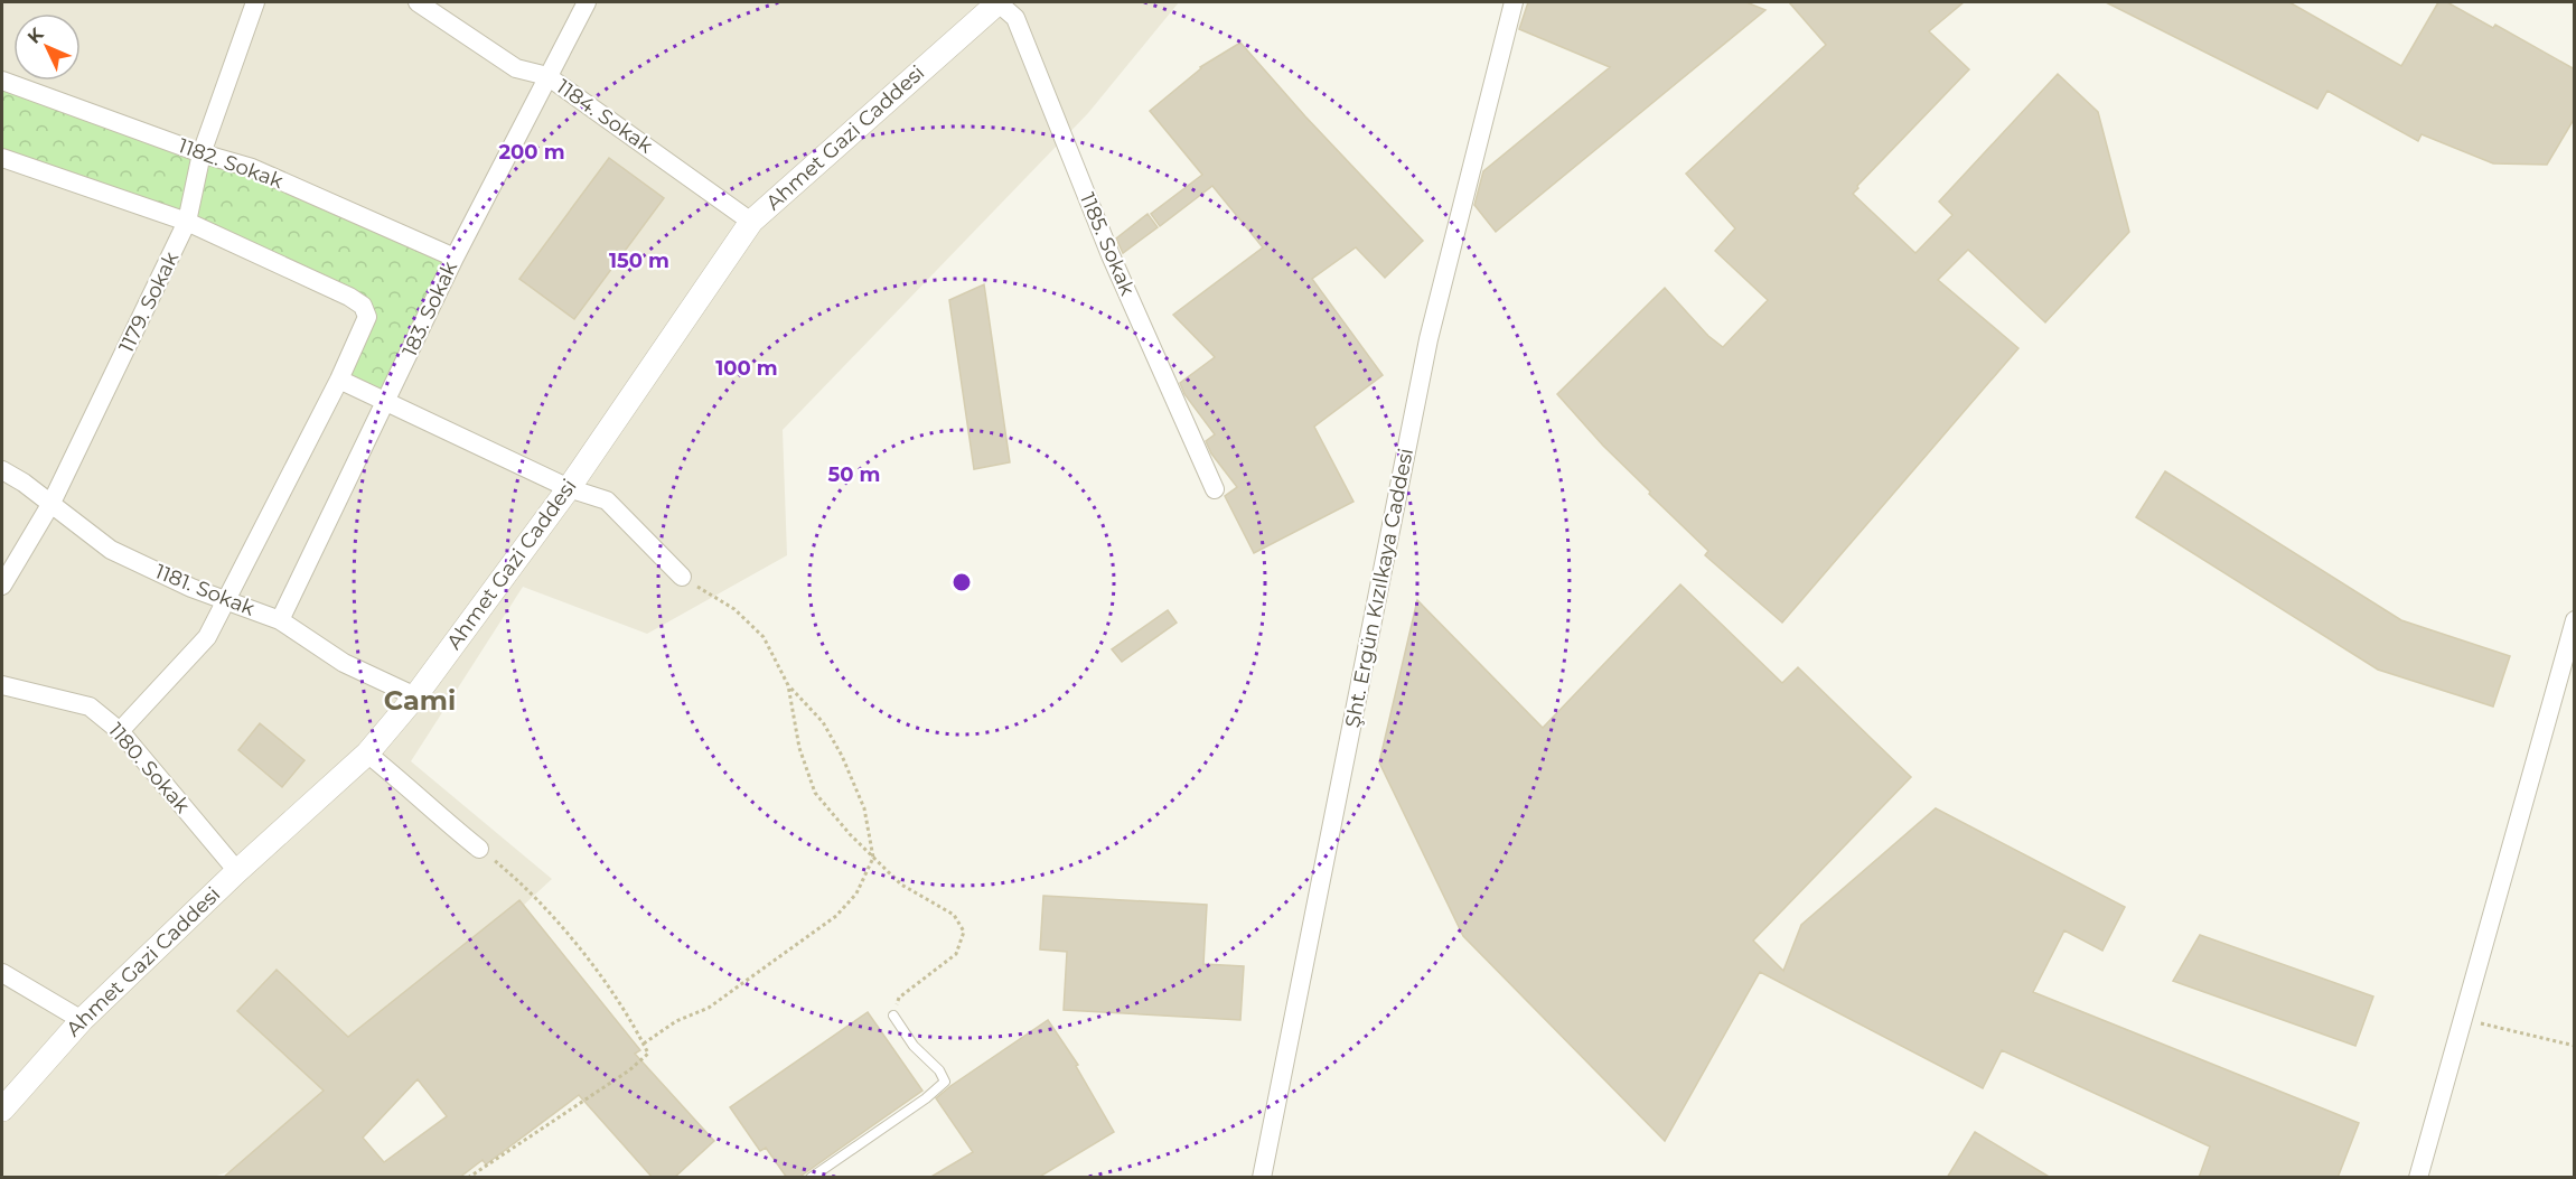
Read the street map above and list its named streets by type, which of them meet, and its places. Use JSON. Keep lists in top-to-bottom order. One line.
{"streets":{"street":["1184. Sokak","Ahmet Gazi Caddesi","1182. Sokak","1185. Sokak","1179. Sokak","183. Sokak","Şht. Ergün Kızılkaya Caddesi","1181. Sokak","1180. Sokak"]},"crossings":[["1184. Sokak","Ahmet Gazi Caddesi"],["1184. Sokak","183. Sokak"],["Ahmet Gazi Caddesi","1185. Sokak"],["Ahmet Gazi Caddesi","1181. Sokak"],["Ahmet Gazi Caddesi","1180. Sokak"],["1182. Sokak","1179. Sokak"],["1182. Sokak","183. Sokak"],["1179. Sokak","1181. Sokak"],["183. Sokak","1181. Sokak"]],"districts":["Cami"],"north":"top left","rings":["200 m","150 m","100 m","50 m"]}
